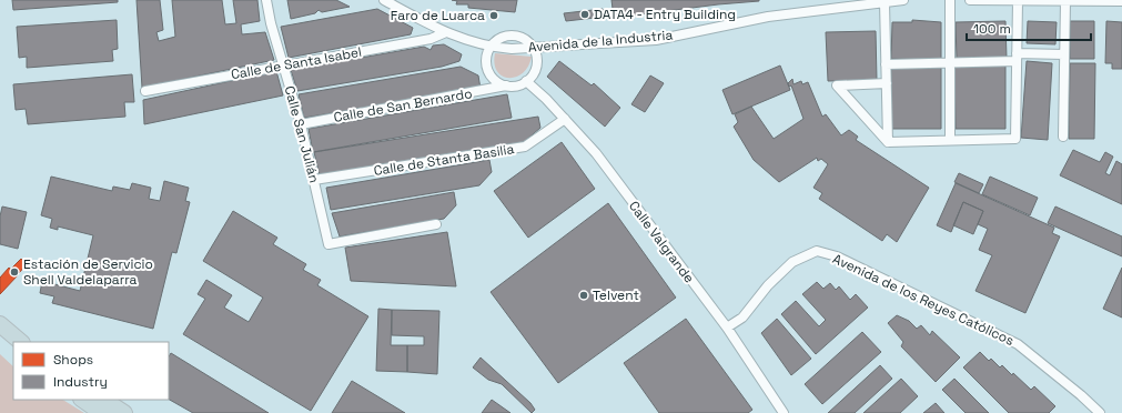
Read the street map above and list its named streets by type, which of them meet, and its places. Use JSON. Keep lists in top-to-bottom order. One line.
{"streets":{"street":["Avenida de la Industria","Calle de Santa Isabel","Calle de San Bernardo","Calle San Julián","Calle de Stanta Basilia","Calle Valgrande","Avenida de los Reyes Católicos"]},"crossings":[["Avenida de la Industria","Calle de Santa Isabel"],["Avenida de la Industria","Calle de San Bernardo"],["Avenida de la Industria","Calle Valgrande"],["Calle de Santa Isabel","Calle San Julián"],["Calle de San Bernardo","Calle San Julián"],["Calle de San Bernardo","Calle Valgrande"],["Calle San Julián","Calle de Stanta Basilia"],["Calle de Stanta Basilia","Calle Valgrande"],["Calle Valgrande","Avenida de los Reyes Católicos"]],"places":["DATA4 - Entry Building","Faro de Luarca","Estación de Servicio Shell Valdelaparra","Telvent"],"legend":["Shops","Industry"],"scale_bar":"100 m"}
